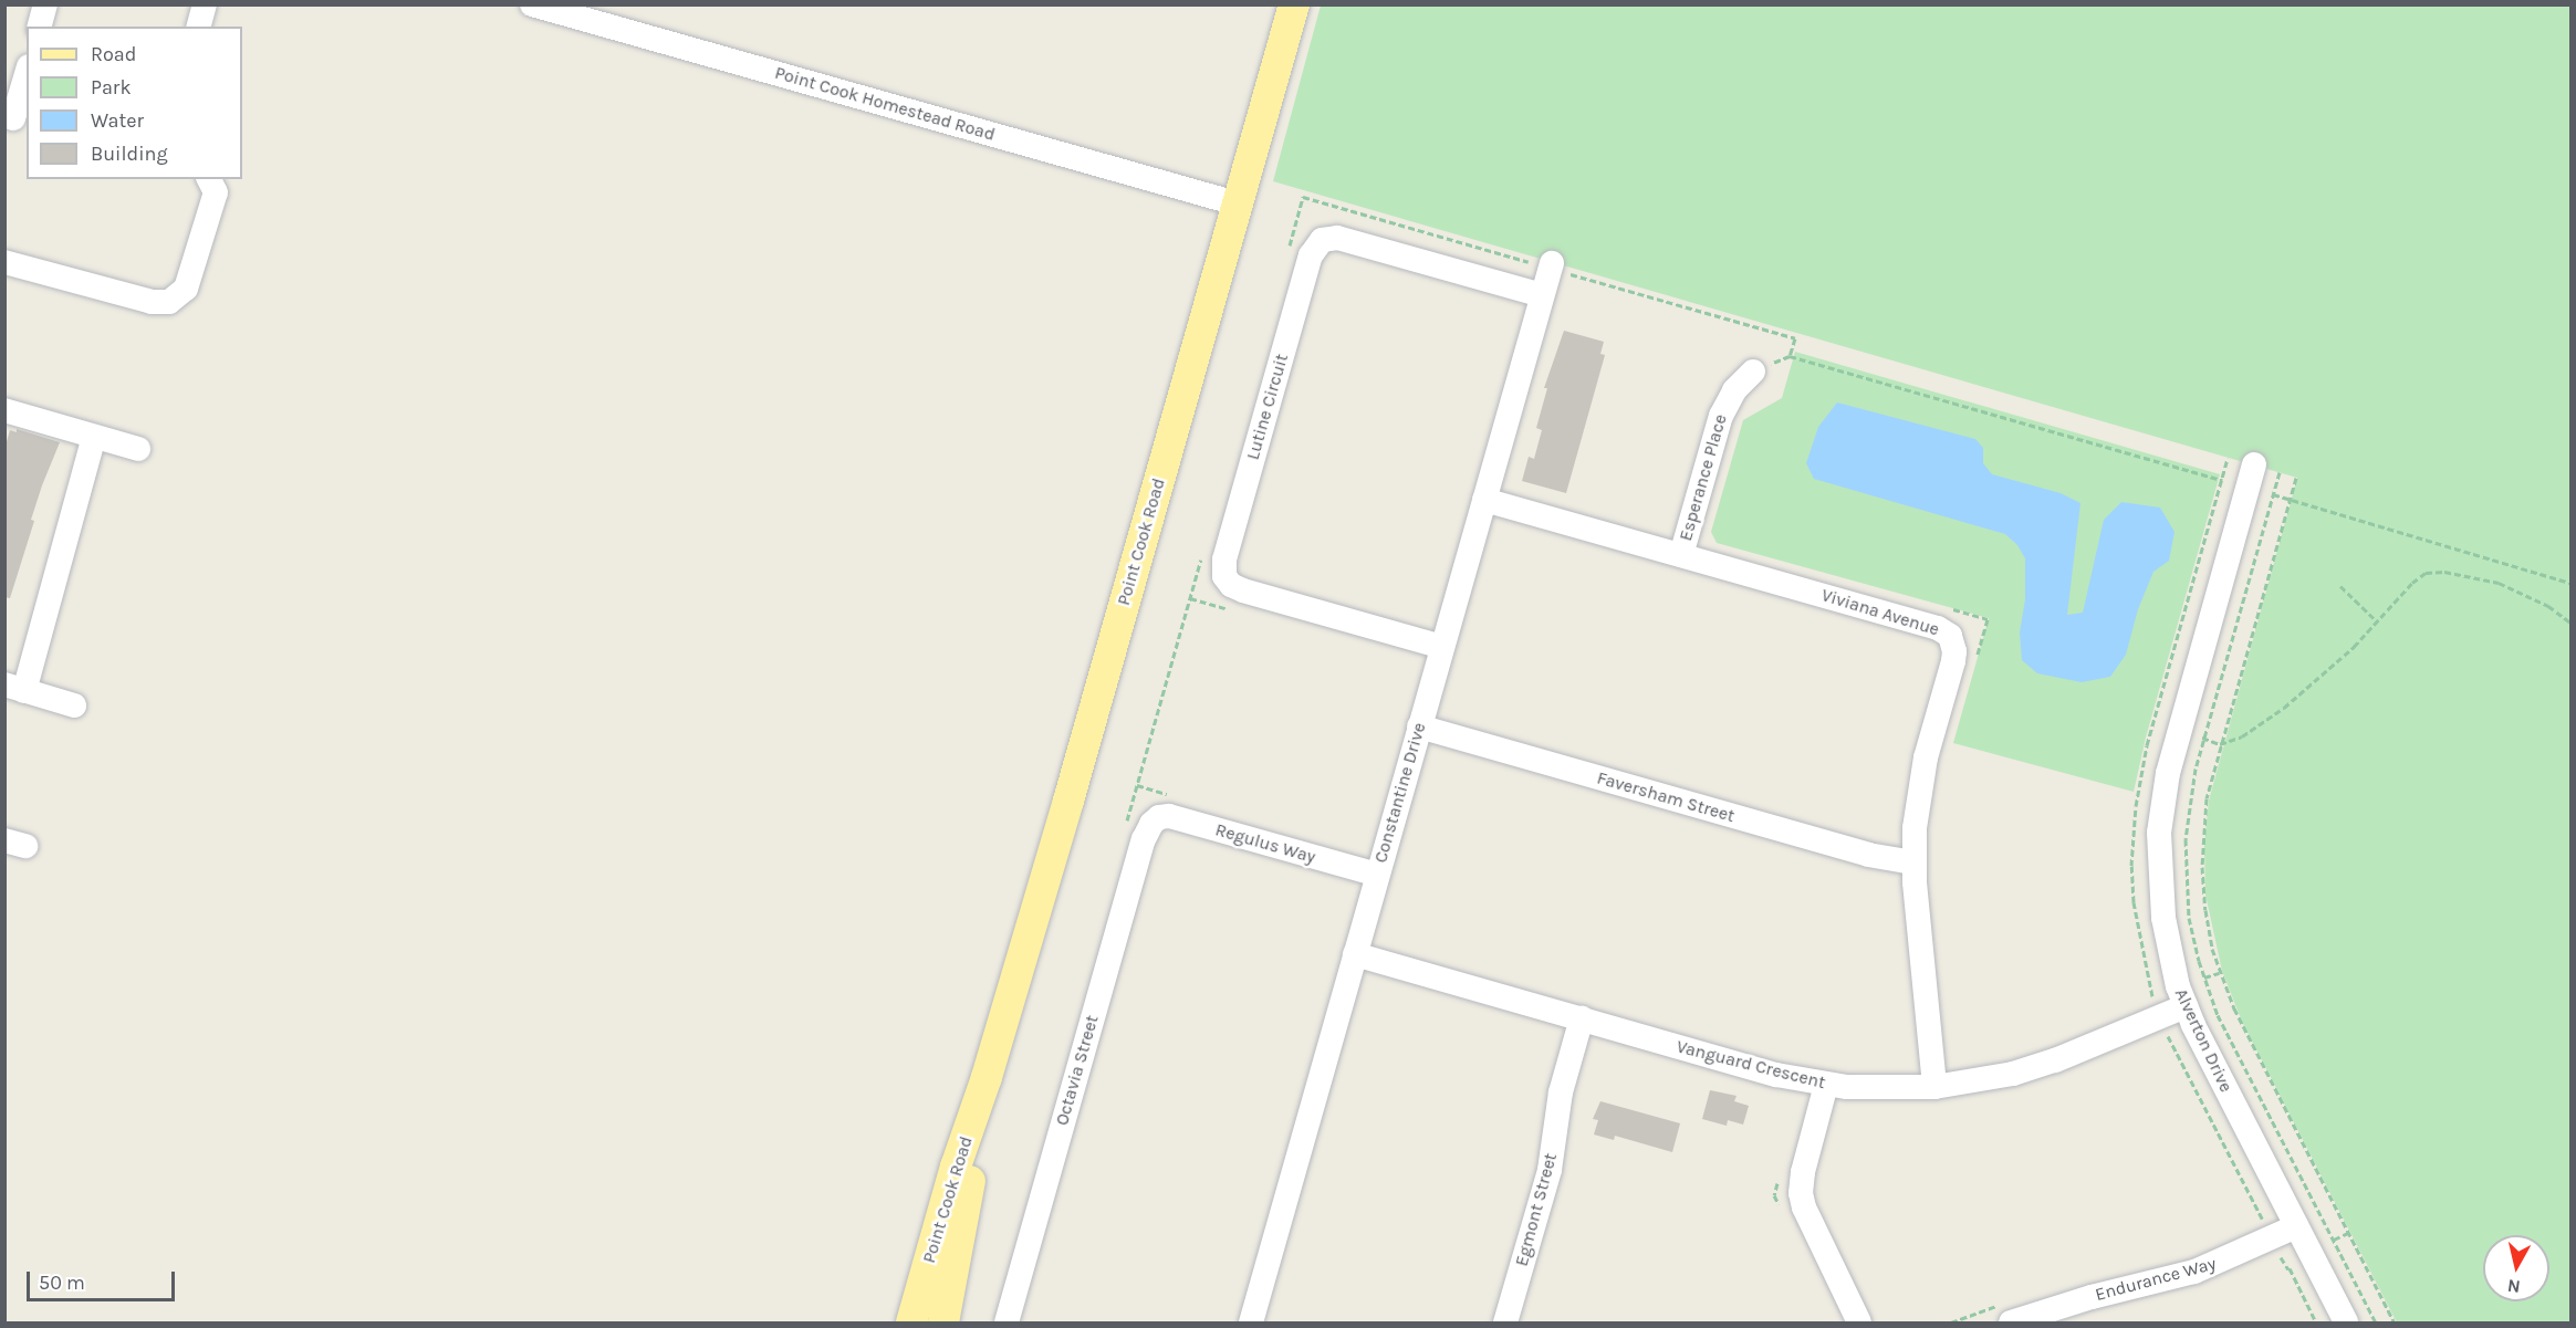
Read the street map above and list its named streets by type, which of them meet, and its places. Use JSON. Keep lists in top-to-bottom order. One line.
{"streets":{"main road":["Point Cook Road"],"street":["Point Cook Homestead Road","Lutine Circuit","Esperance Place","Viviana Avenue","Constantine Drive","Faversham Street","Regulus Way","Alverton Drive","Vanguard Crescent","Octavia Street","Egmont Street","Endurance Way"]},"crossings":[["Point Cook Homestead Road","Point Cook Road"],["Lutine Circuit","Constantine Drive"],["Esperance Place","Viviana Avenue"],["Viviana Avenue","Constantine Drive"],["Viviana Avenue","Faversham Street"],["Viviana Avenue","Vanguard Crescent"],["Constantine Drive","Faversham Street"],["Constantine Drive","Regulus Way"],["Constantine Drive","Vanguard Crescent"],["Regulus Way","Octavia Street"],["Alverton Drive","Vanguard Crescent"],["Alverton Drive","Endurance Way"],["Vanguard Crescent","Egmont Street"]],"legend":["Road","Park","Water","Building"],"scale_bar":"50 m","north":"bottom"}
